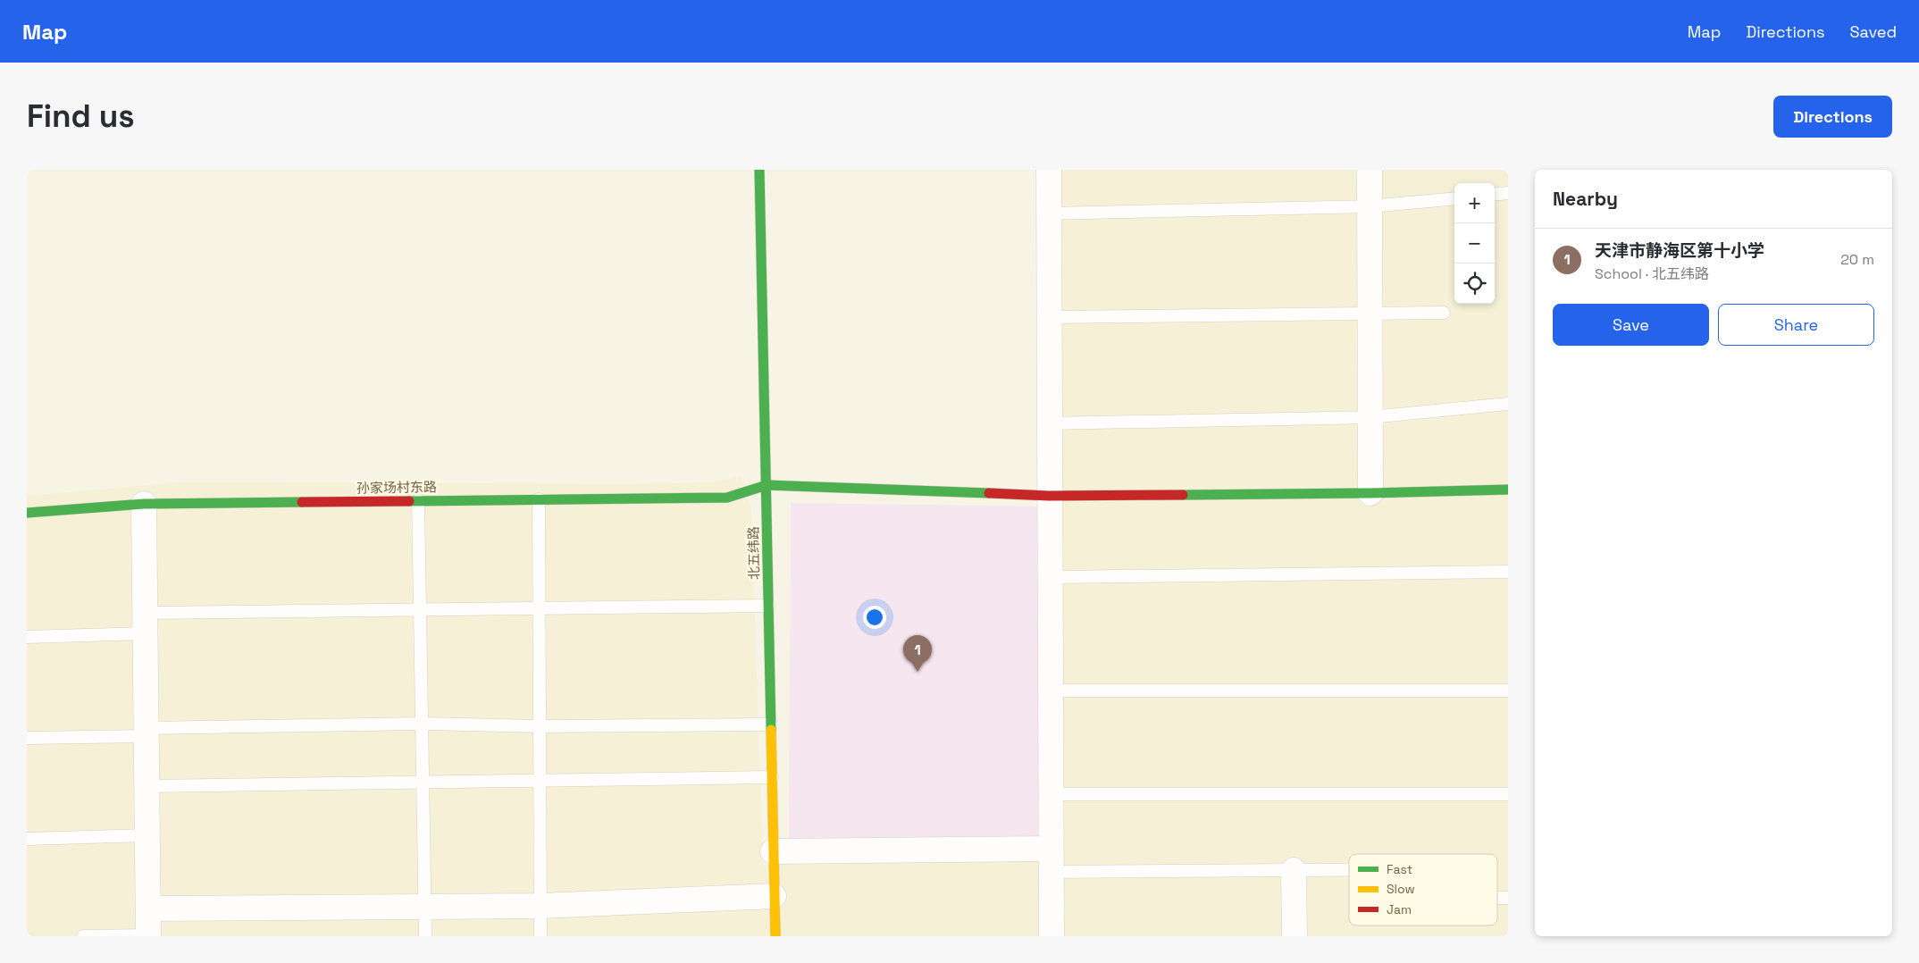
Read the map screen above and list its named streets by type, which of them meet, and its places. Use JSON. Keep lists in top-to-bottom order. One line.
{"streets":{"street":["孙家场村东路","北五纬路"]},"crossings":[["孙家场村东路","北五纬路"]],"legend":["Fast","Slow","Jam"],"page":{"header":"Map","nav":["Map","Directions","Saved"],"buttons":["Directions",["Save","Share"]],"title":"Find us","heading":"Nearby","map_buttons":["+","−"],"list":[{"mark":"1","name":"天津市静海区第十小学","note":"School · 北五纬路","value":"20 m"}],"pins":"1"}}
